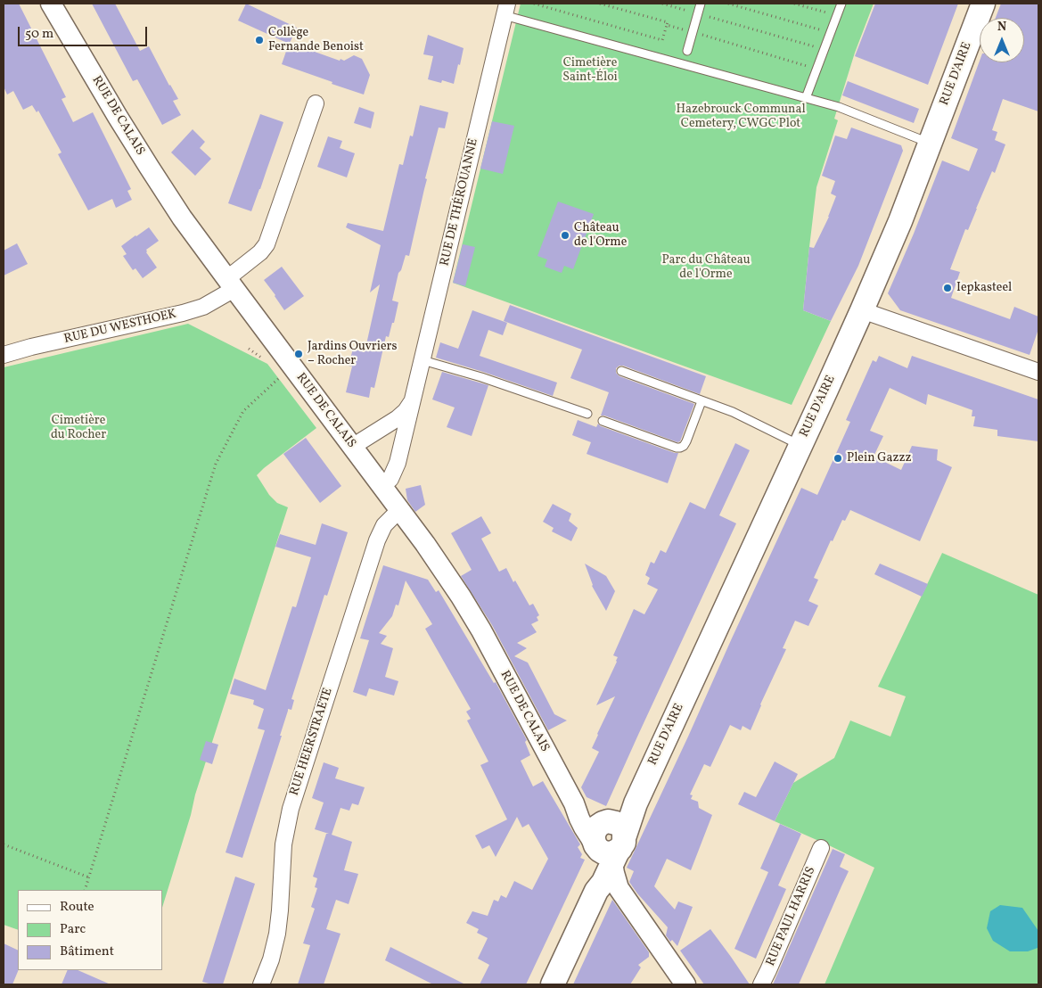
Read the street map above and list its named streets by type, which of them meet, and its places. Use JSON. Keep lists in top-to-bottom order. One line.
{"streets":{"main road":["RUE D'AIRE"],"street":["RUE DE CALAIS","RUE DE THÉROUANNE","RUE DU WESTHOEK","RUE HEERSTRAETE","RUE PAUL HARRIS"]},"crossings":[["RUE D'AIRE","RUE DE CALAIS"],["RUE DE CALAIS","RUE DE THÉROUANNE"],["RUE DE CALAIS","RUE DU WESTHOEK"],["RUE DE CALAIS","RUE HEERSTRAETE"]],"parks":["Cimetière Saint-Éloi","Hazebrouck Communal Cemetery, CWGC Plot","Parc du Château de l'Orme","Cimetière du Rocher"],"places":["Collège Fernande Benoist","Château de l'Orme","Iepkasteel","Jardins Ouvriers – Rocher","Plein Gazzz"],"legend":["Route","Parc","Bâtiment"],"scale_bar":"50 m","north":"top"}
